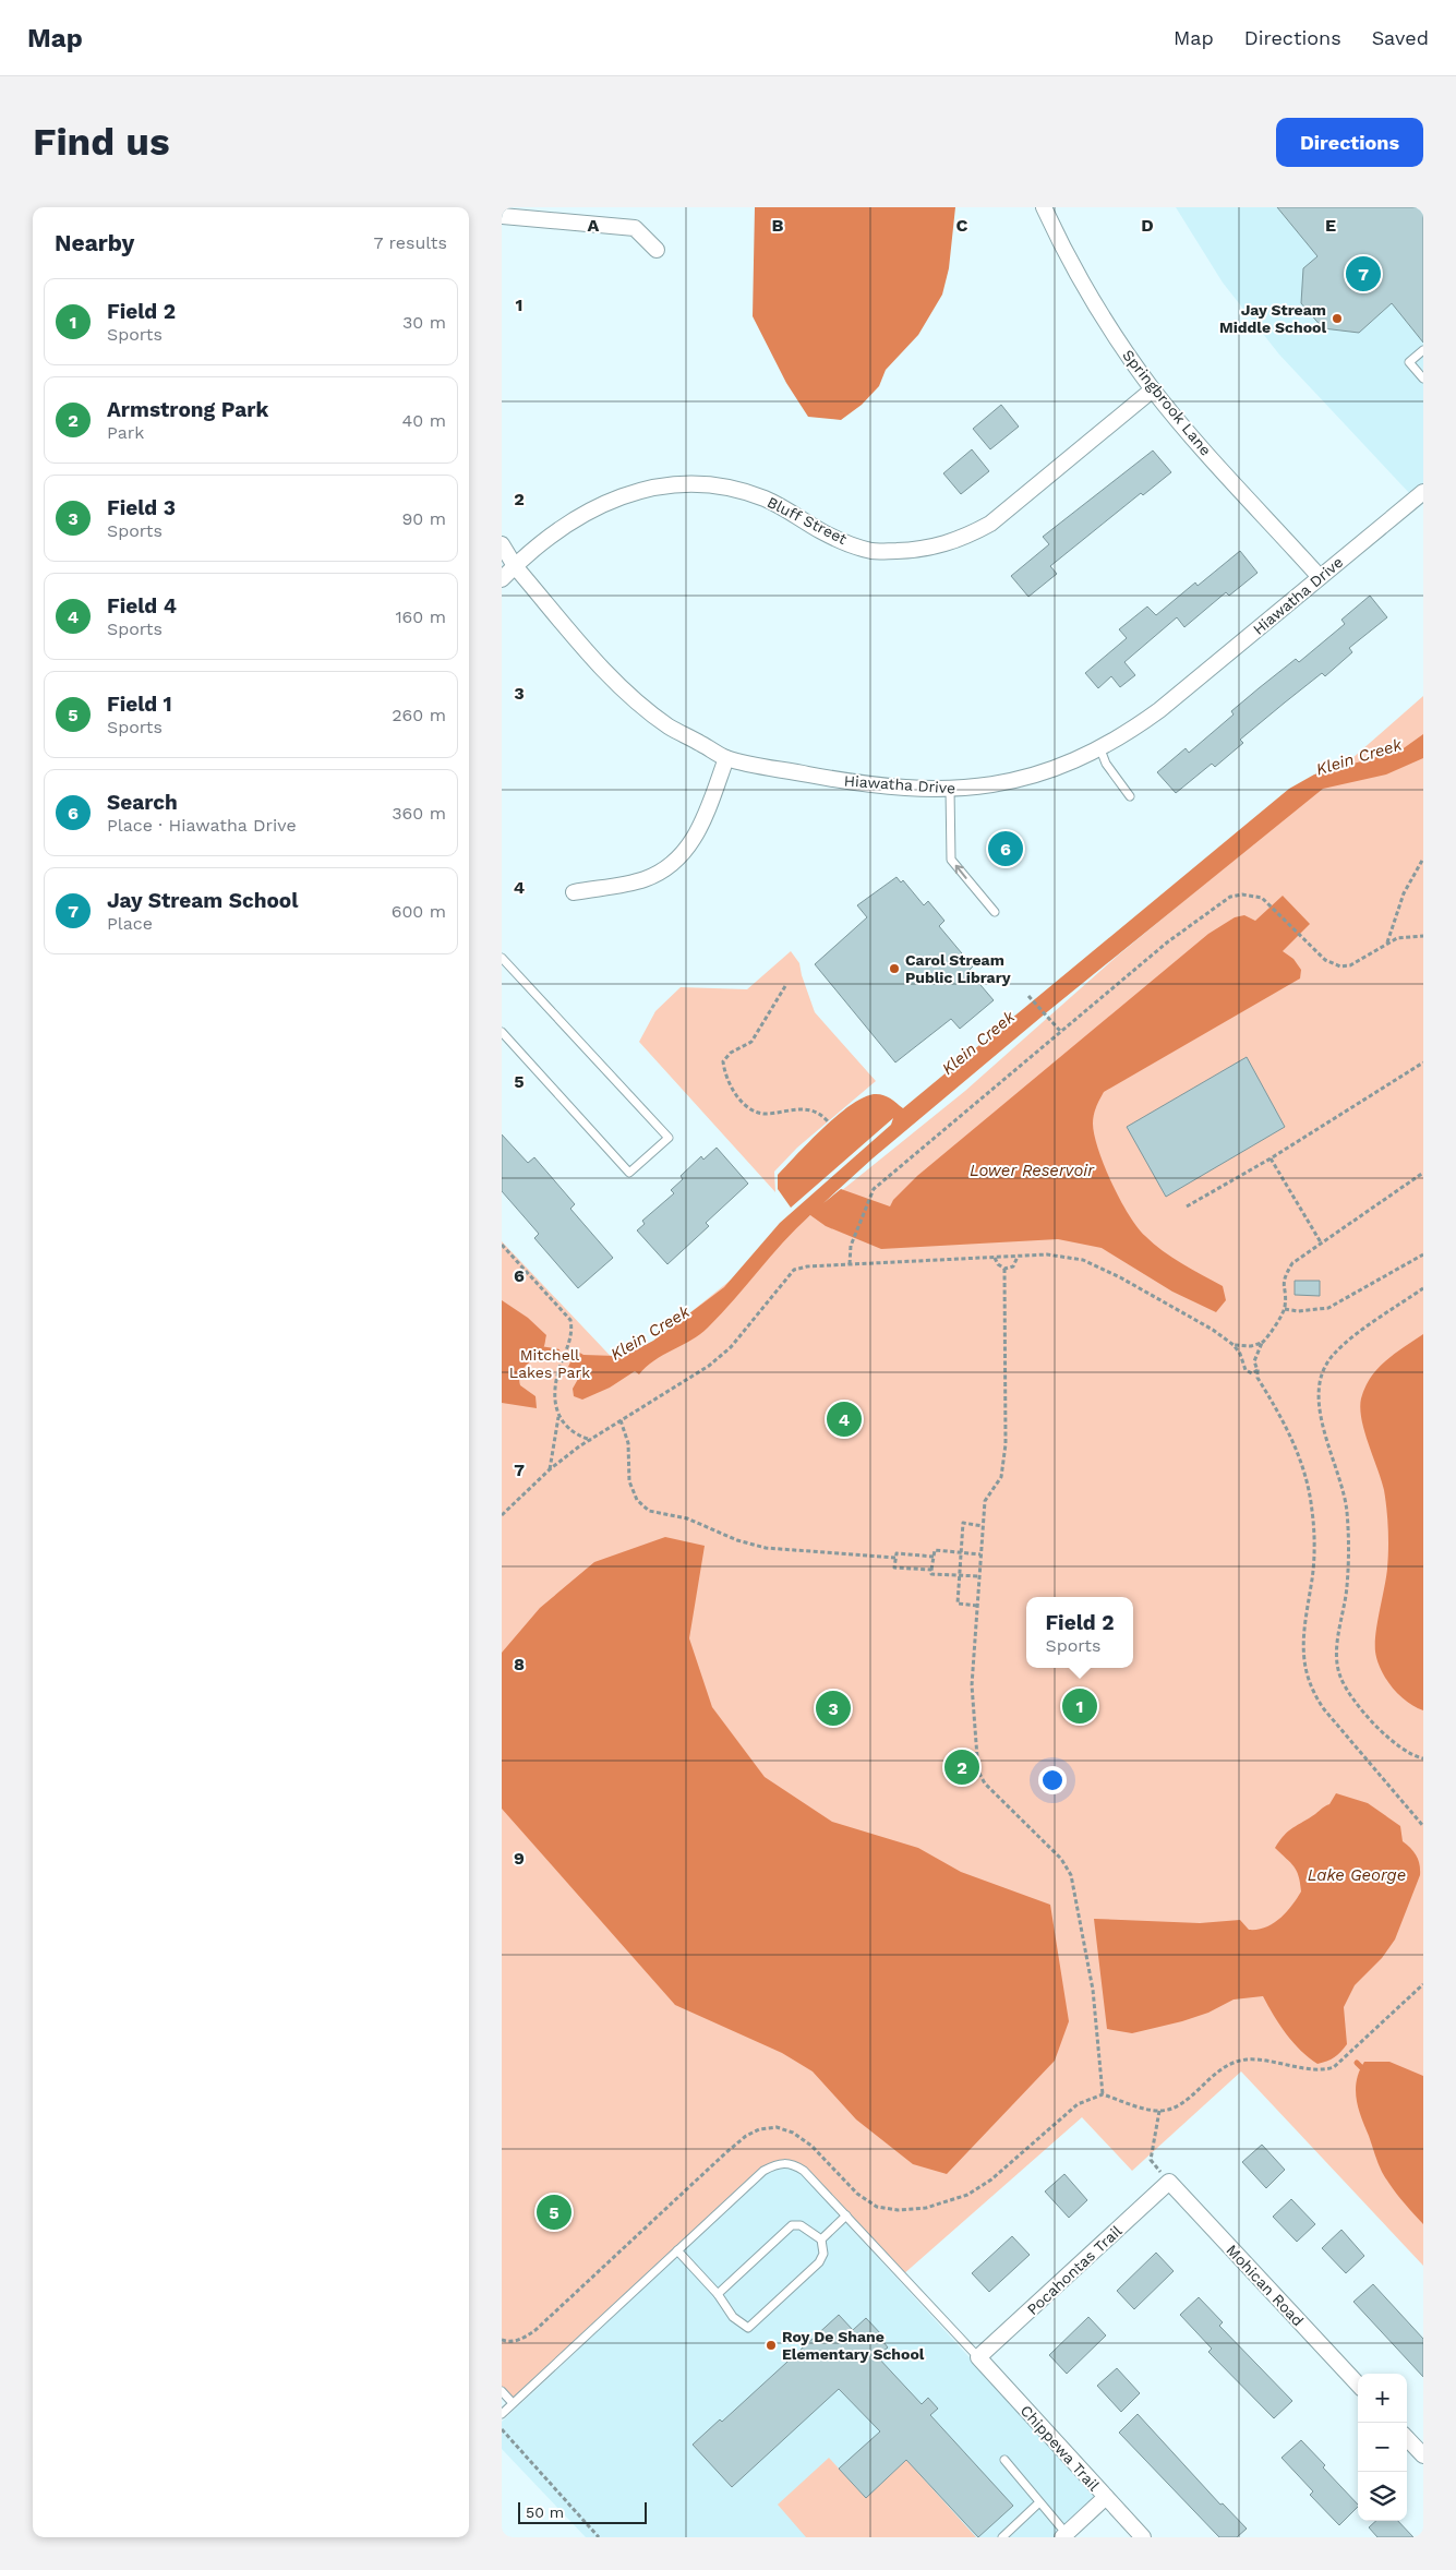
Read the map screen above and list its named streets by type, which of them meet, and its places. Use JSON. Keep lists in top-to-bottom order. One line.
{"streets":{"street":["Springbrook Lane","Bluff Street","Hiawatha Drive","Pocahontas Trail","Mohican Road","Chippewa Trail"]},"crossings":[["Springbrook Lane","Bluff Street"],["Springbrook Lane","Hiawatha Drive"],["Bluff Street","Hiawatha Drive"],["Pocahontas Trail","Mohican Road"],["Pocahontas Trail","Chippewa Trail"]],"water":["Klein Creek","Lower Reservoir","Lake George"],"parks":["Mitchell Lakes Park"],"places":["Jay Stream Middle School","Carol Stream Public Library","Roy De Shane Elementary School"],"scale_bar":"50 m","page":{"header":"Map","nav":["Map","Directions","Saved"],"buttons":"Directions","title":"Find us","heading":["Nearby","7 results"],"pins":["7","6","4","1","3","2","5"],"list":[{"mark":"1","name":"Field 2","note":"Sports","value":"30 m"},{"mark":"2","name":"Armstrong Park","note":"Park","value":"40 m"},{"mark":"3","name":"Field 3","note":"Sports","value":"90 m"},{"mark":"4","name":"Field 4","note":"Sports","value":"160 m"},{"mark":"5","name":"Field 1","note":"Sports","value":"260 m"},{"mark":"6","name":"Search","note":"Place · Hiawatha Drive","value":"360 m"},{"mark":"7","name":"Jay Stream School","note":"Place","value":"600 m"}],"popup":["Field 2","Sports"],"map_buttons":["+","−"],"scale":"50 m"},"grid":{"columns":["A","B","C","D","E"],"rows":["1","2","3","4","5","6","7","8","9"]}}
